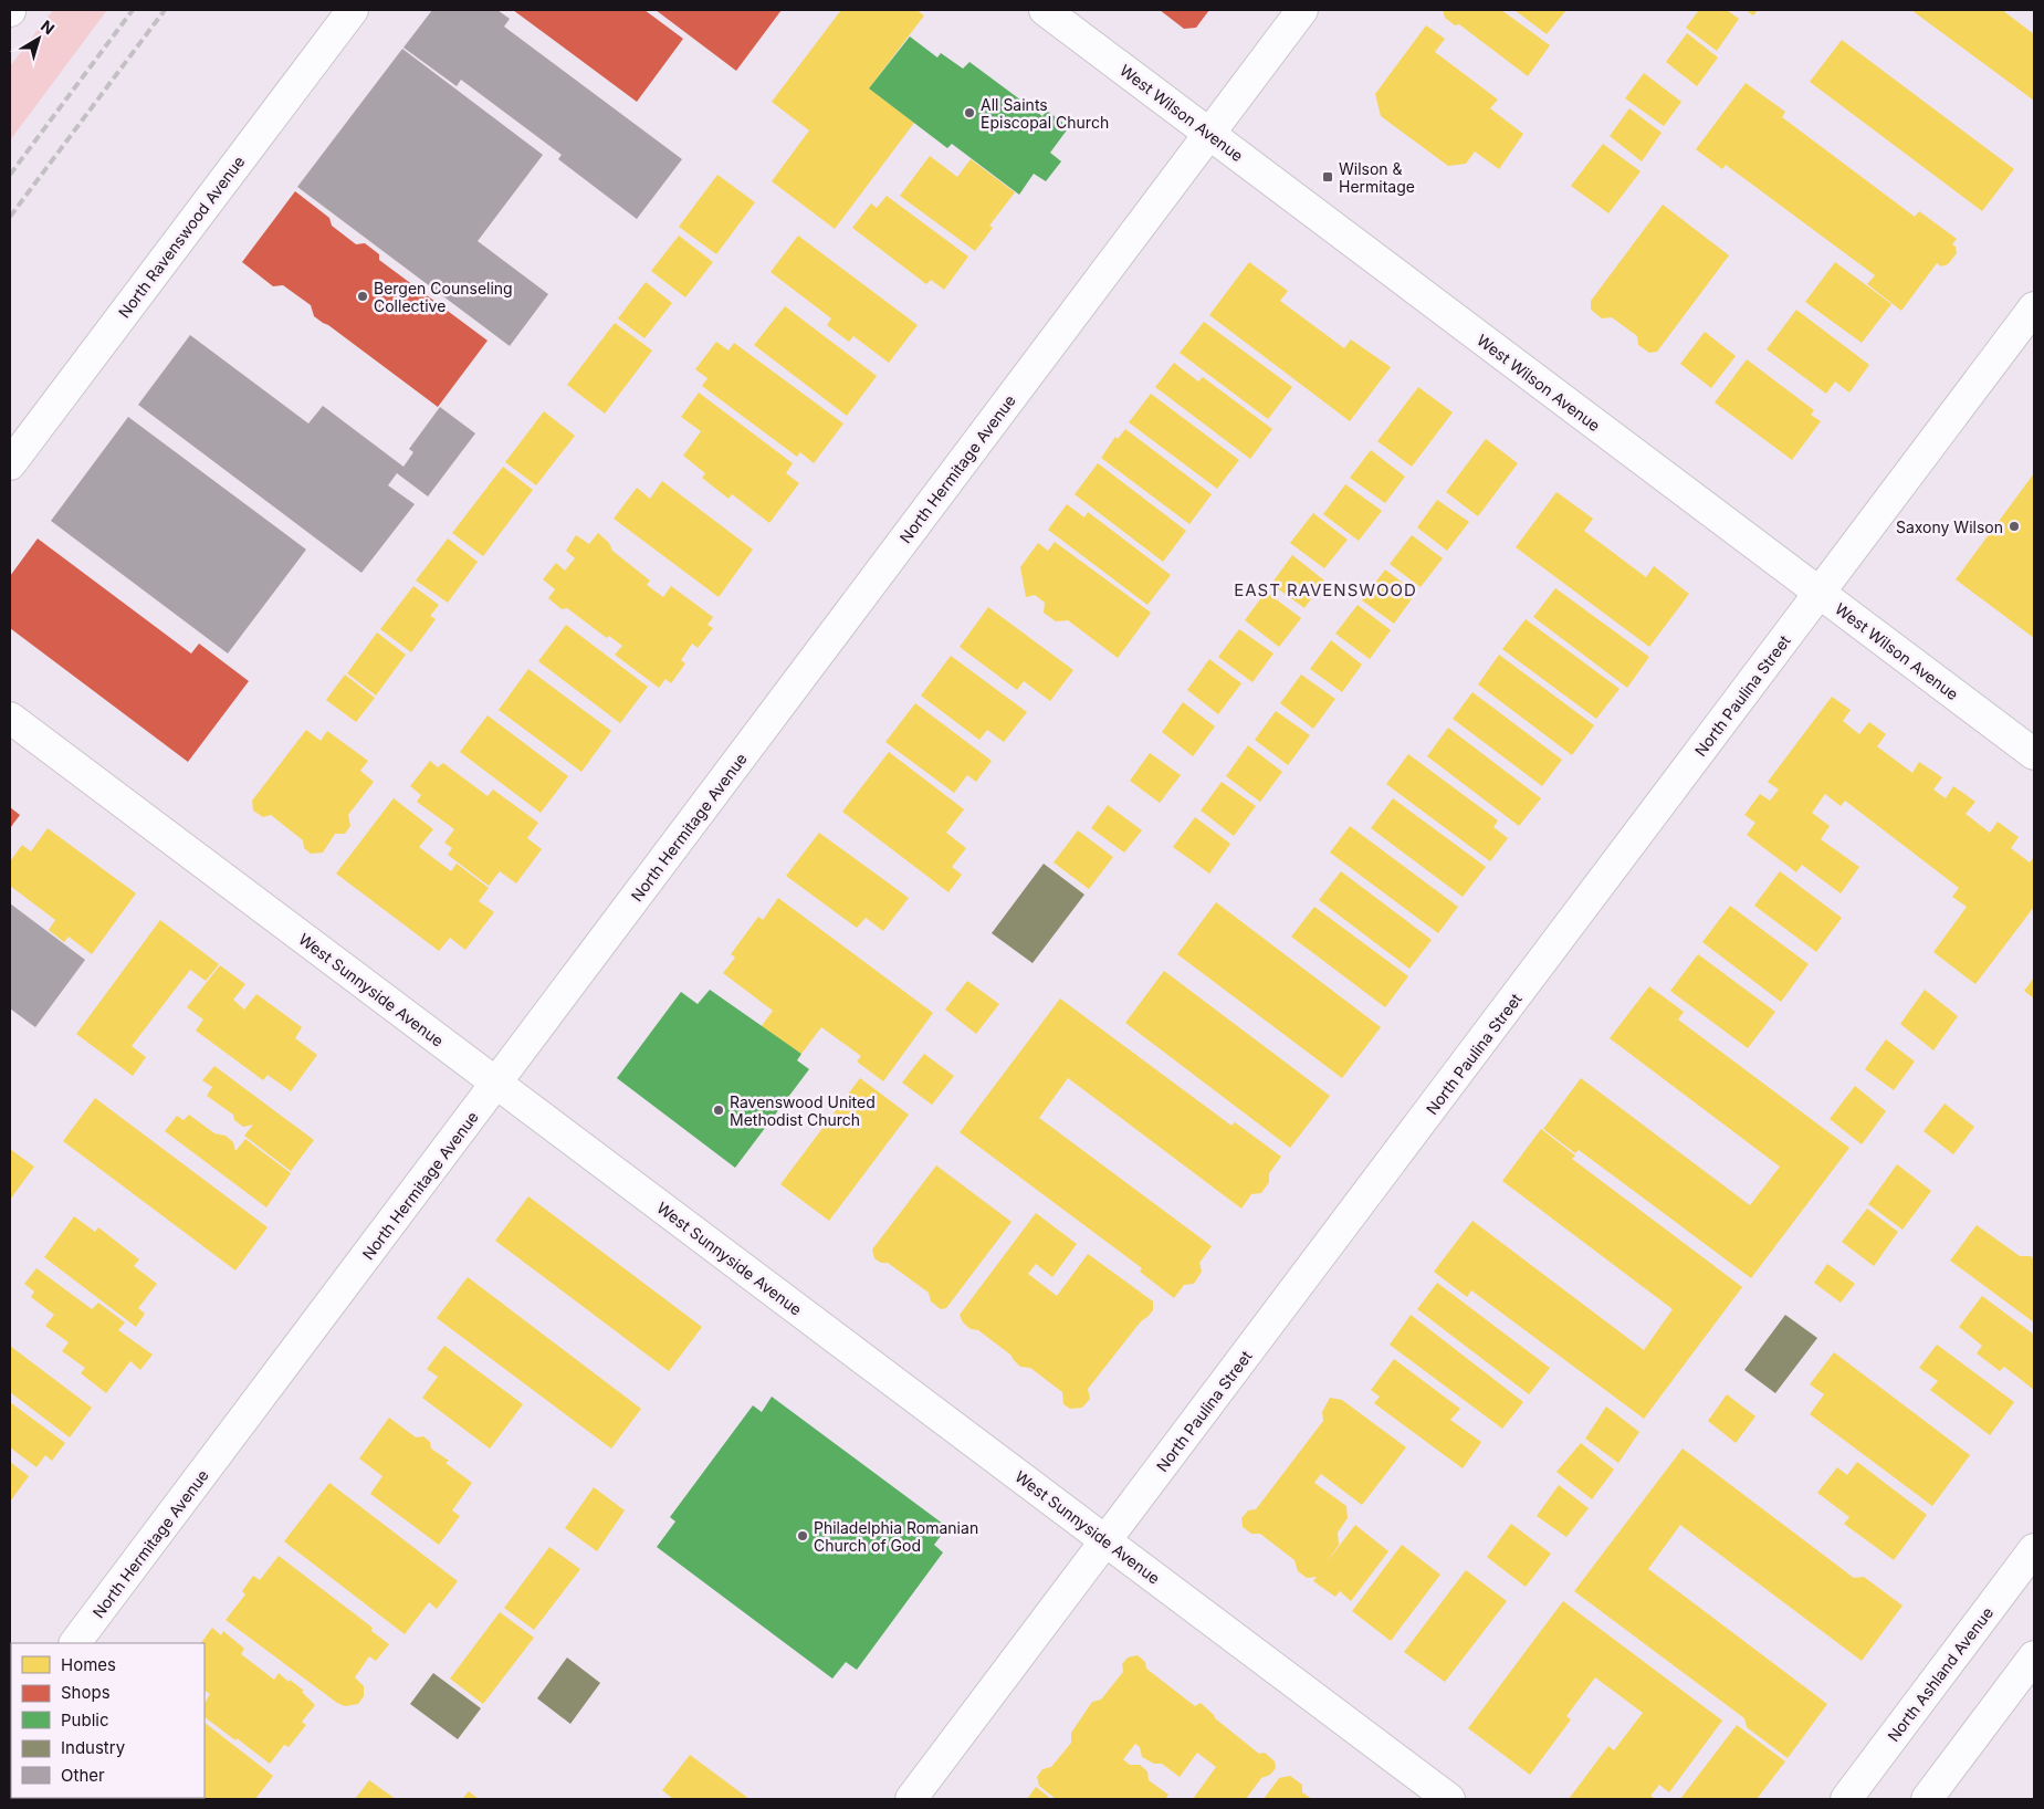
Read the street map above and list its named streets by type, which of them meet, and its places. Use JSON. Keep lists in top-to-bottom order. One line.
{"streets":{"street":["West Wilson Avenue","North Ravenswood Avenue","North Hermitage Avenue","North Paulina Street","West Sunnyside Avenue","North Ashland Avenue"]},"crossings":[["West Wilson Avenue","North Hermitage Avenue"],["West Wilson Avenue","North Paulina Street"],["North Hermitage Avenue","West Sunnyside Avenue"],["North Paulina Street","West Sunnyside Avenue"]],"districts":["EAST RAVENSWOOD"],"places":{"other":["All Saints Episcopal Church","Bergen Counseling Collective","Saxony Wilson","Ravenswood United Methodist Church","Philadelphia Romanian Church of God"],"transit":["Wilson & Hermitage"]},"legend":["Homes","Shops","Public","Industry","Other"],"north":"top right"}
